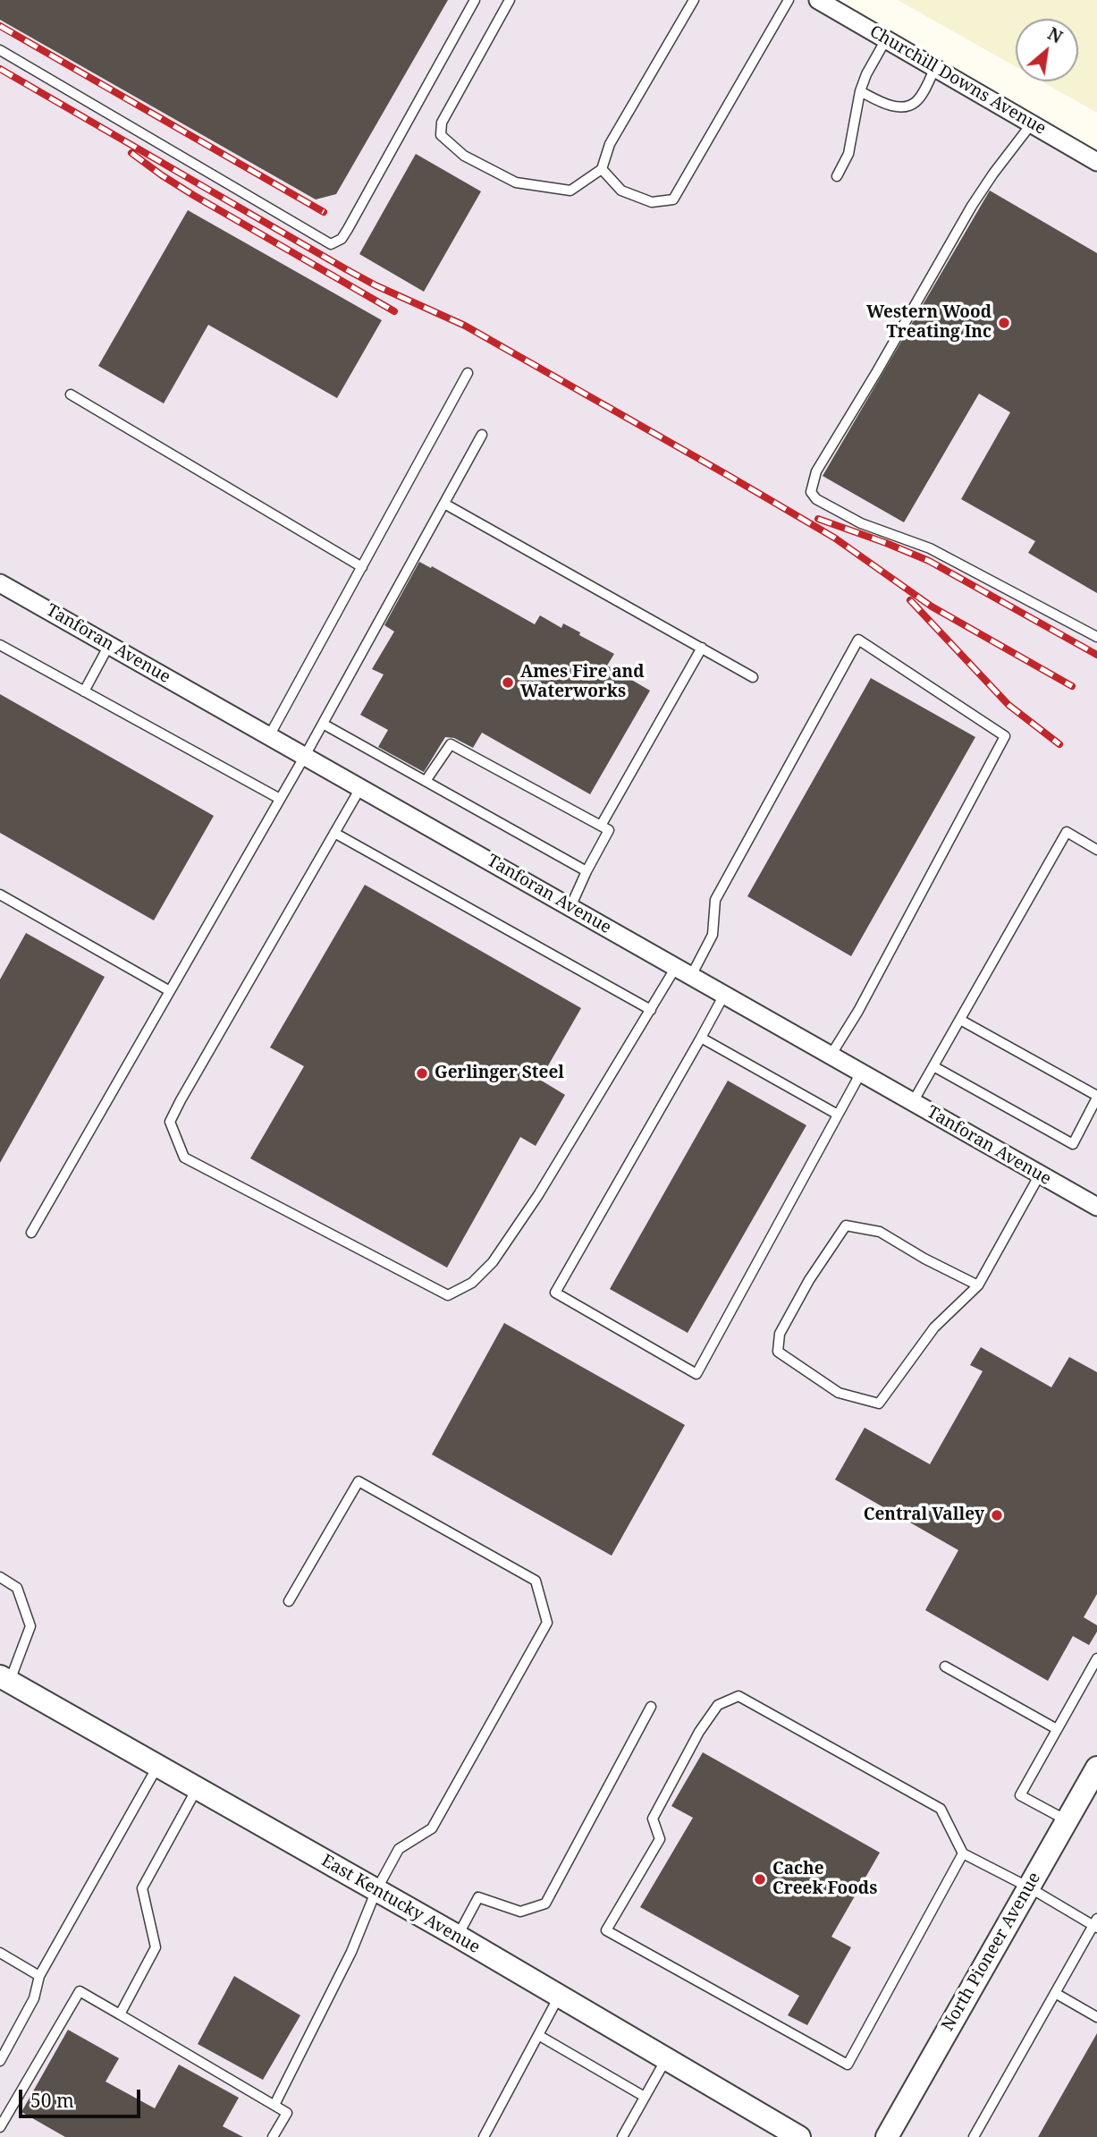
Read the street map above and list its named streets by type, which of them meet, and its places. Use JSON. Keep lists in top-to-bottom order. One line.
{"streets":{"street":["Churchill Downs Avenue","Tanforan Avenue","East Kentucky Avenue","North Pioneer Avenue"]},"places":["Western Wood Treating Inc","Ames Fire and Waterworks","Gerlinger Steel","Central Valley","Cache Creek Foods"],"scale_bar":"50 m","north":"top right"}
